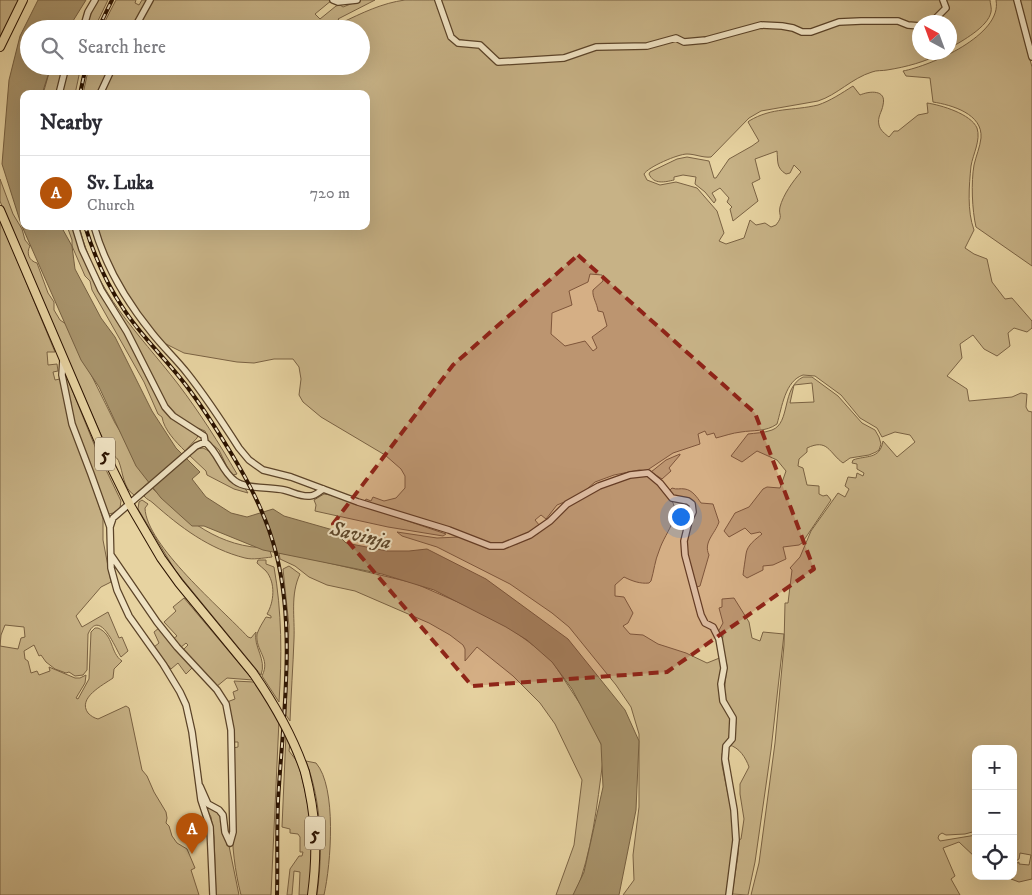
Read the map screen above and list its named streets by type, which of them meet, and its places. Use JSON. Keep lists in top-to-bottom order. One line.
{"streets":{"main road":["5"]},"water":["Savinja"],"north":"top left","page":{"search":"Search here","heading":"Nearby","list":[{"mark":"A","name":"Sv. Luka","note":"Church","value":"720 m"}],"map_buttons":["+","−"],"pins":"A"}}
